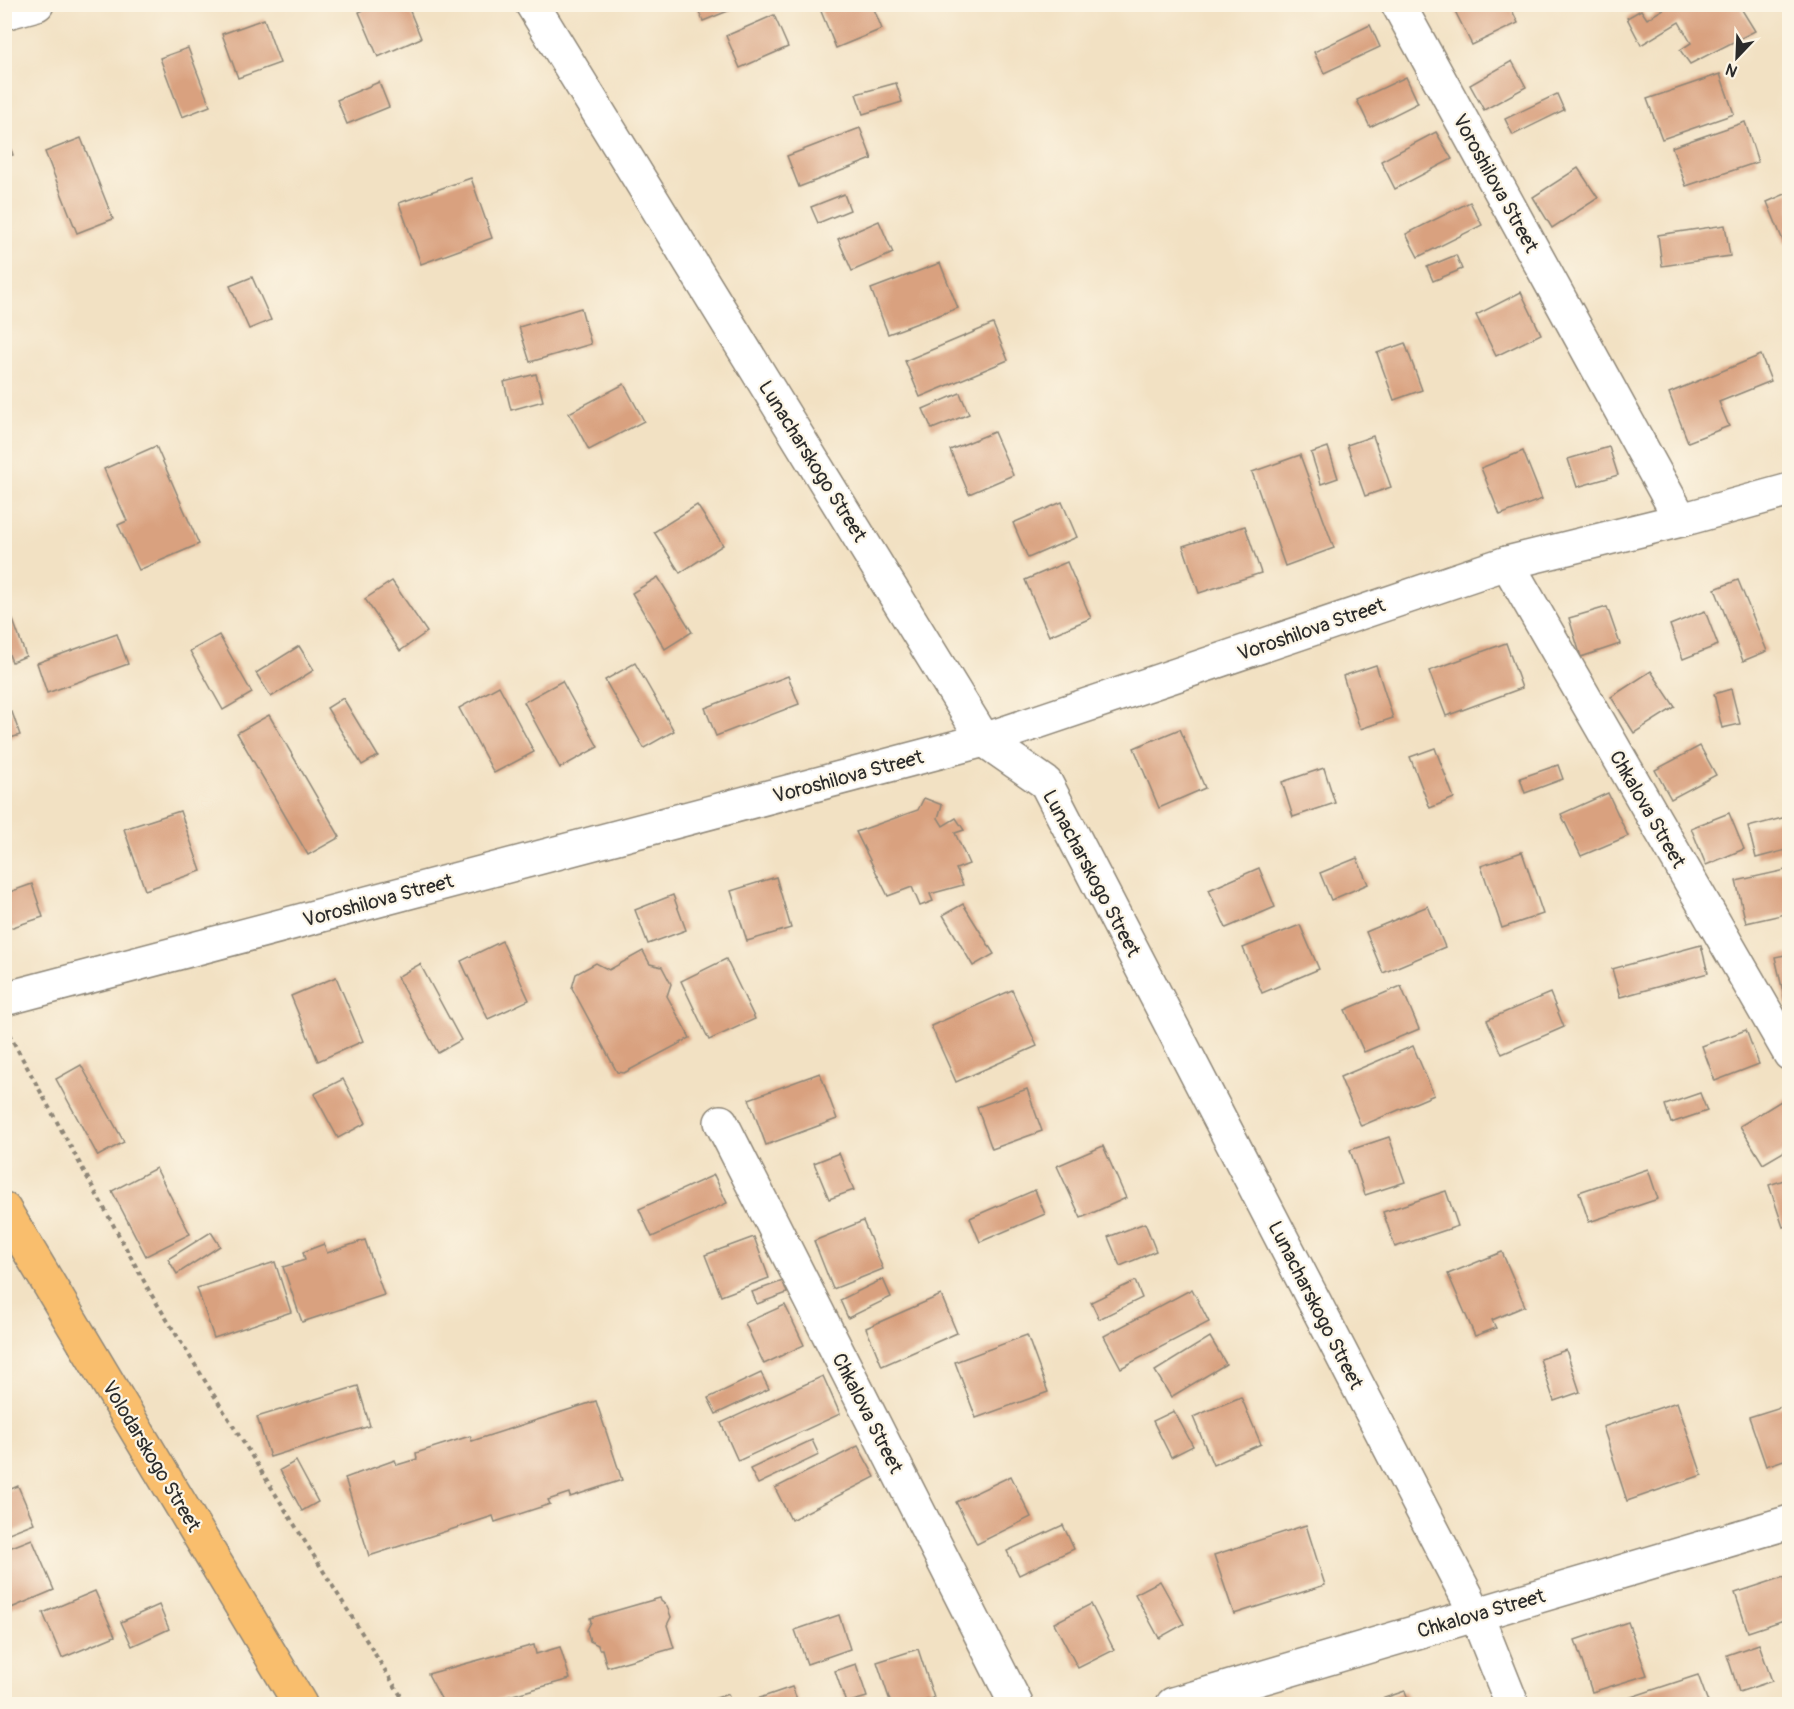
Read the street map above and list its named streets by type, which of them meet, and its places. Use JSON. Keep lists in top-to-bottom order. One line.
{"streets":{"main road":["Volodarskogo Street"],"street":["Voroshilova Street","Lunacharskogo Street","Chkalova Street"]},"crossings":[["Voroshilova Street","Lunacharskogo Street"],["Voroshilova Street","Chkalova Street"],["Lunacharskogo Street","Chkalova Street"]],"north":"bottom left"}
